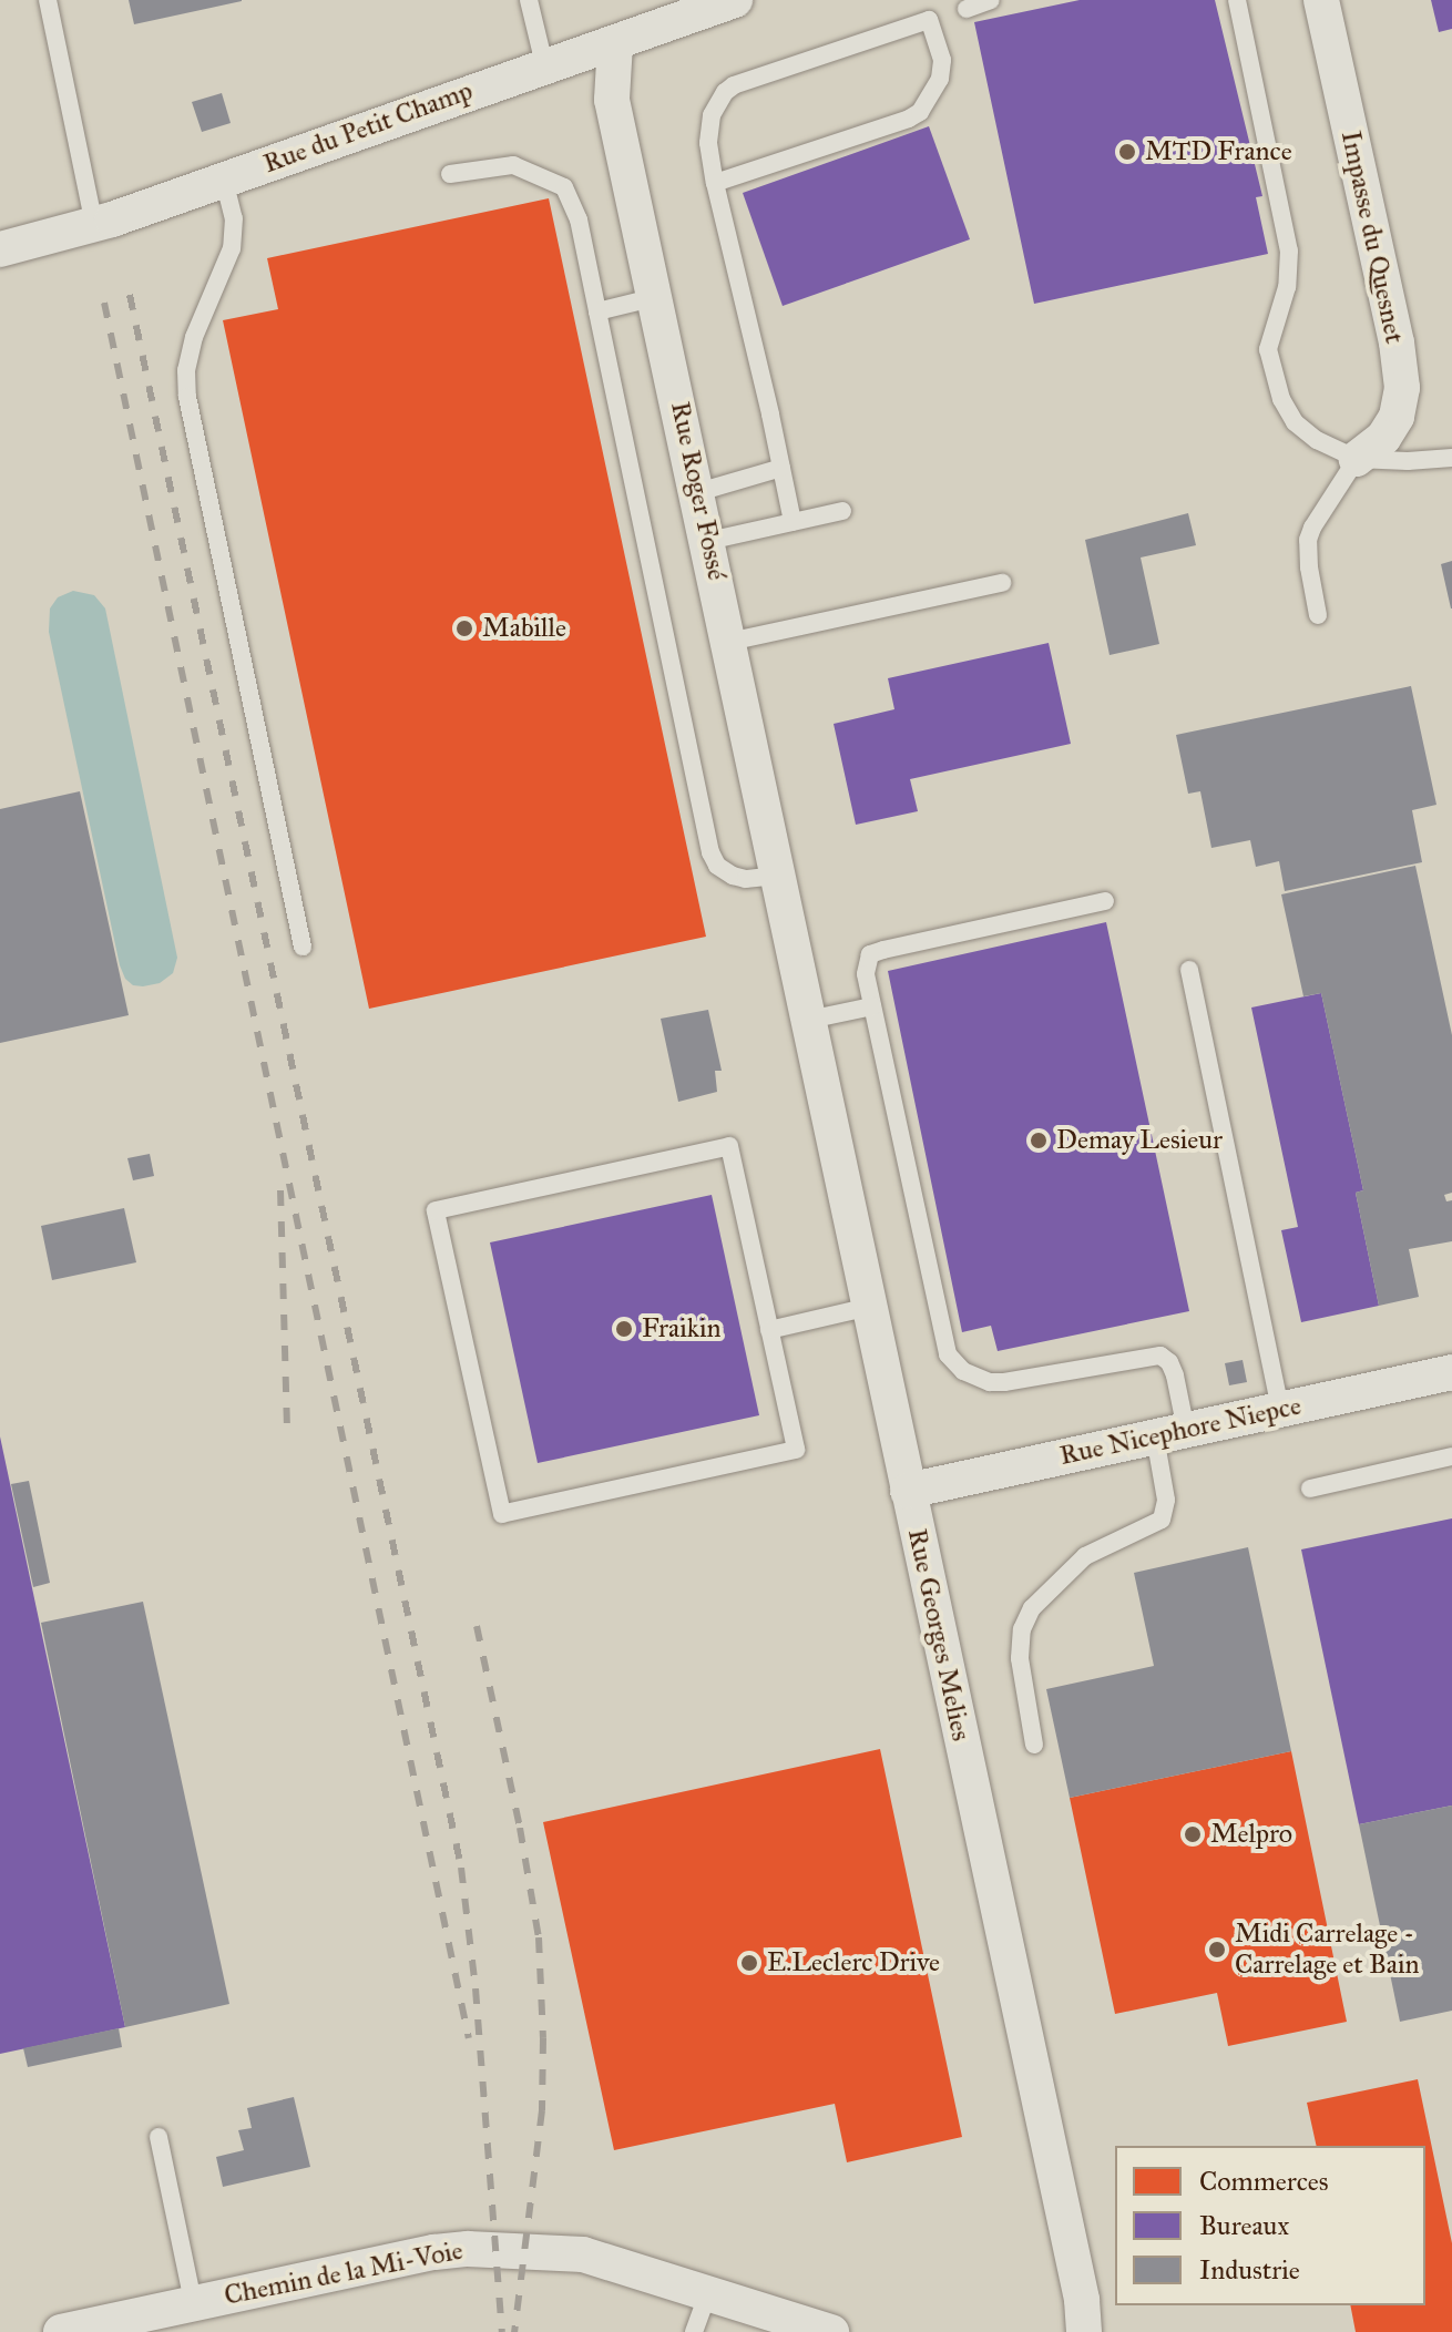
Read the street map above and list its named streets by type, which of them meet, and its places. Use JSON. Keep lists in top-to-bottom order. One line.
{"streets":{"street":["Rue du Petit Champ","Impasse du Quesnet","Rue Roger Fossé","Rue Nicephore Niepce","Rue Georges Melies","Chemin de la Mi-Voie"]},"crossings":[["Rue du Petit Champ","Rue Roger Fossé"],["Rue Roger Fossé","Rue Georges Melies"],["Rue Nicephore Niepce","Rue Georges Melies"]],"places":["MTD France","Mabille","Demay Lesieur","Fraikin","Melpro","Midi Carrelage - Carrelage et Bain","E.Leclerc Drive"],"legend":["Commerces","Bureaux","Industrie"]}
